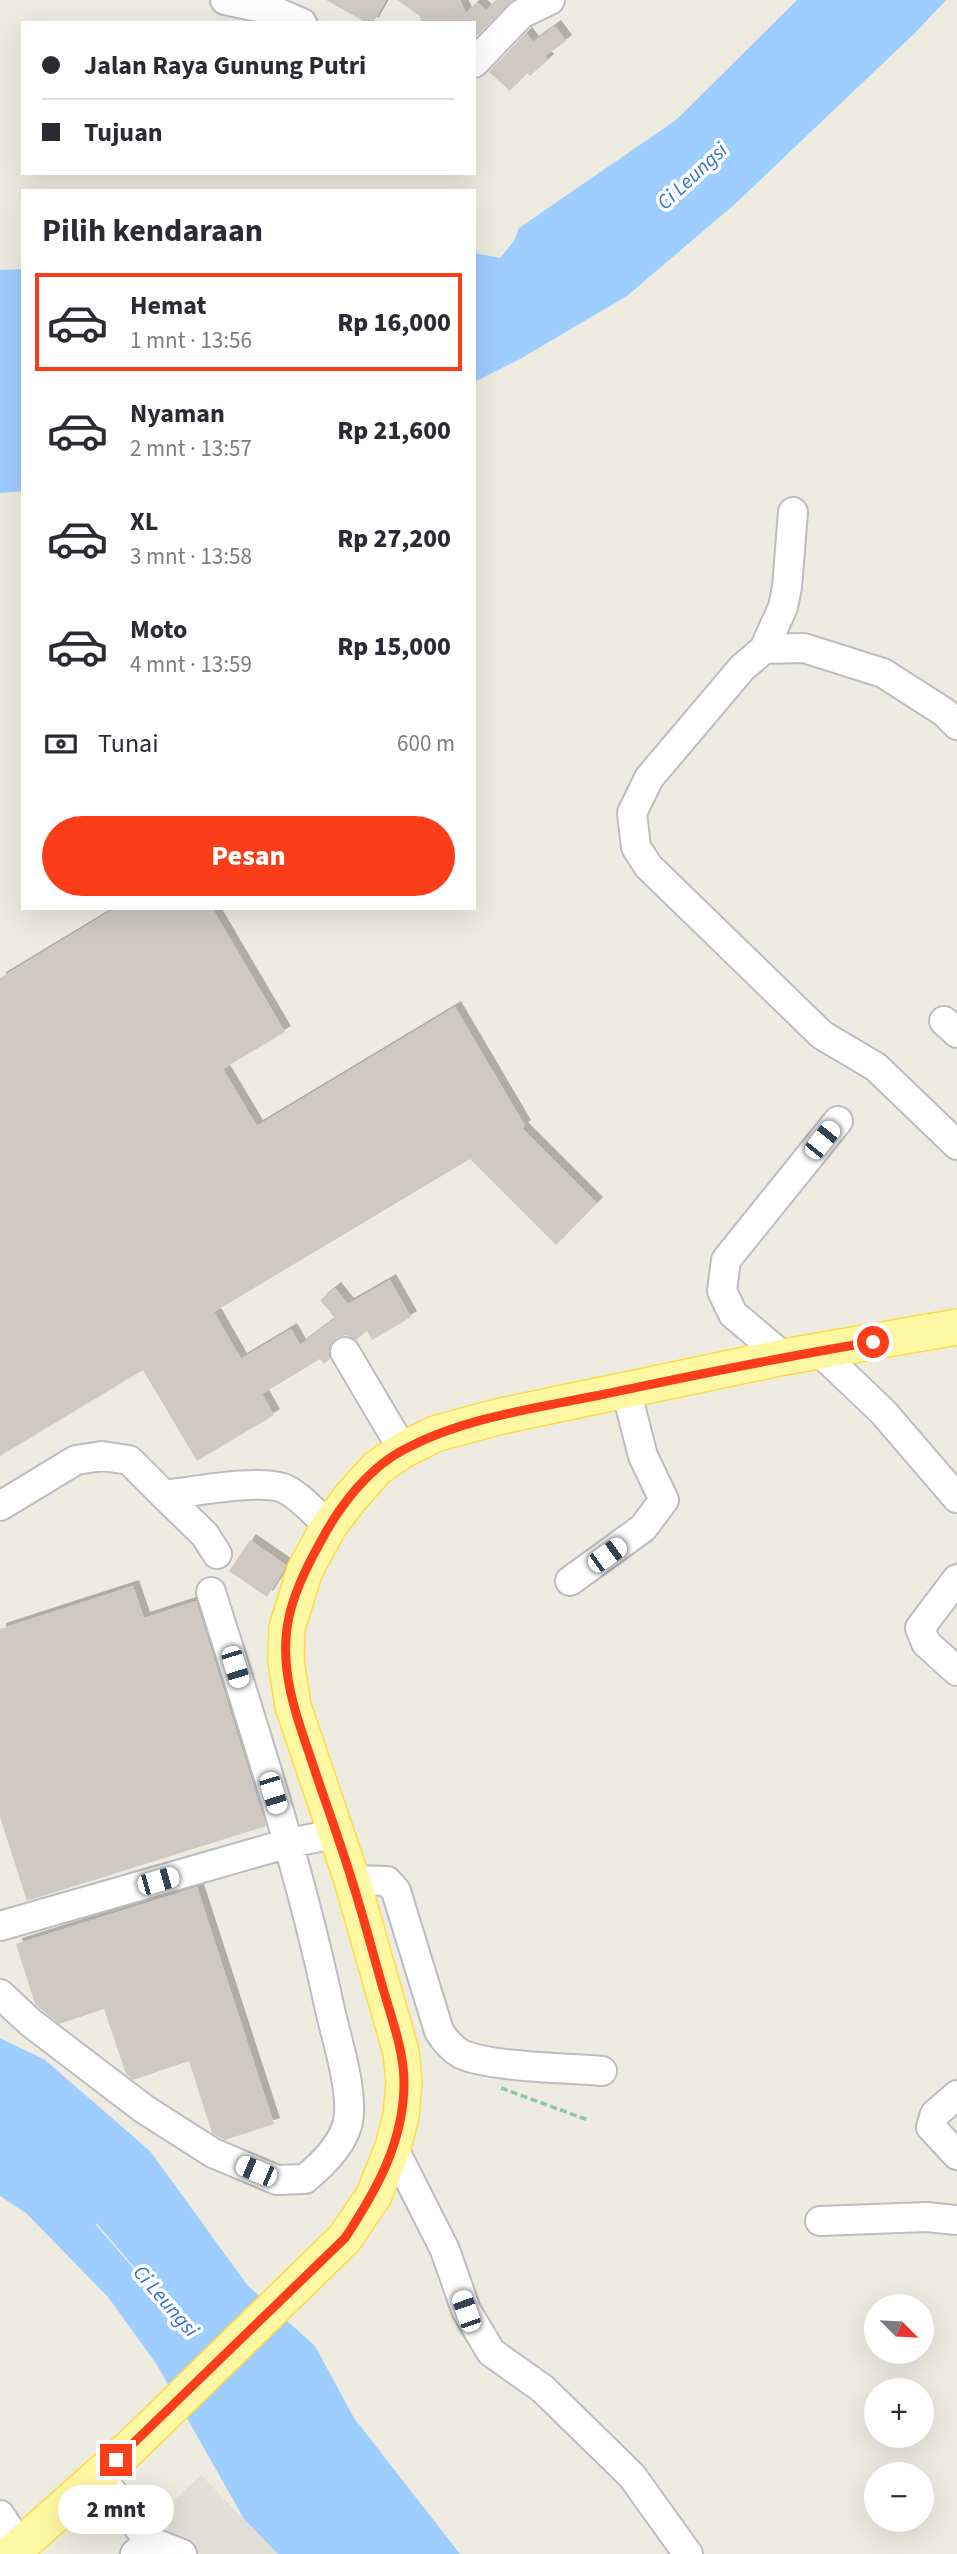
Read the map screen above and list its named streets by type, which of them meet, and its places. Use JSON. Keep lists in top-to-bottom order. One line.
{"water":["Ci Leungsi"],"north":"bottom right","page":{"banner":["Jalan Raya Gunung Putri","Tujuan"],"heading":"Pilih kendaraan","list":[{"name":"Hemat","note":"1 mnt · 13:56","value":"Rp 16,000"},{"name":"Nyaman","note":"2 mnt · 13:57","value":"Rp 21,600"},{"name":"XL","note":"3 mnt · 13:58","value":"Rp 27,200"},{"name":"Moto","note":"4 mnt · 13:59","value":"Rp 15,000"}],"pay":["Tunai","600 m"],"buttons":"Pesan","map_buttons":["+","−"],"bubble":"2 mnt"}}
